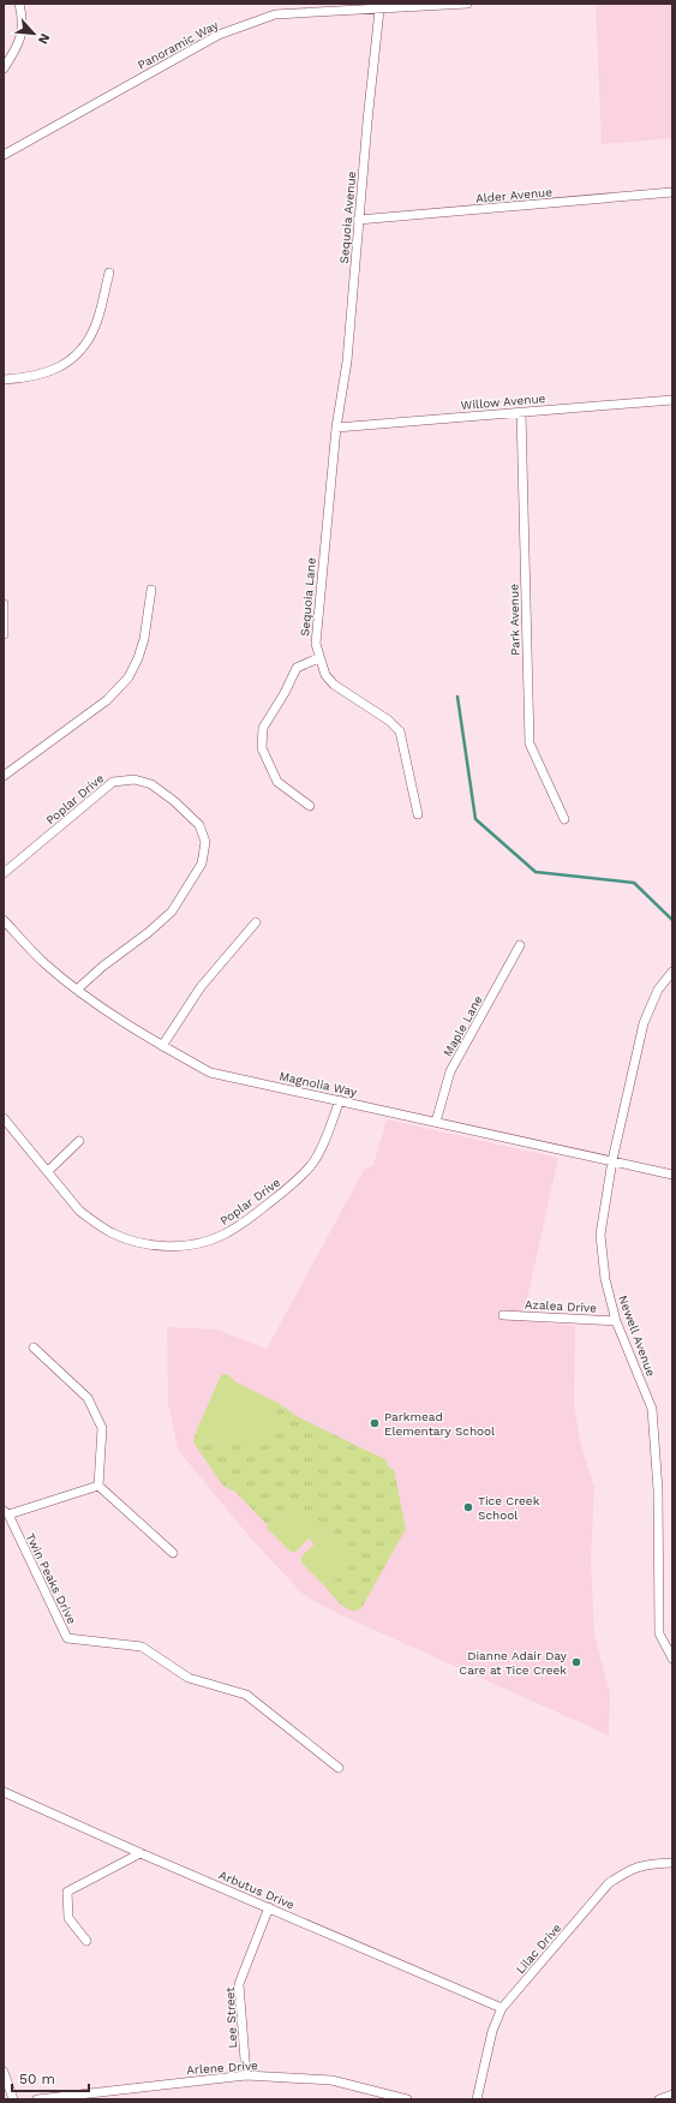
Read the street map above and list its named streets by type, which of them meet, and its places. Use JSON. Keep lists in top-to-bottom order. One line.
{"streets":{"street":["Panoramic Way","Alder Avenue","Sequoia Avenue","Willow Avenue","Sequoia Lane","Park Avenue","Poplar Drive","Maple Lane","Magnolia Way","Azalea Drive","Newell Avenue","Twin Peaks Drive","Arbutus Drive","Lilac Drive","Lee Street","Arlene Drive"]},"crossings":[["Panoramic Way","Sequoia Avenue"],["Alder Avenue","Sequoia Avenue"],["Sequoia Avenue","Willow Avenue"],["Sequoia Avenue","Sequoia Lane"],["Willow Avenue","Sequoia Lane"],["Willow Avenue","Park Avenue"],["Poplar Drive","Magnolia Way"],["Maple Lane","Magnolia Way"],["Magnolia Way","Newell Avenue"],["Azalea Drive","Newell Avenue"],["Arbutus Drive","Lilac Drive"],["Arbutus Drive","Lee Street"],["Lee Street","Arlene Drive"]],"places":["Parkmead Elementary School","Tice Creek School","Dianne Adair Day Care at Tice Creek"],"scale_bar":"50 m","north":"bottom right"}
